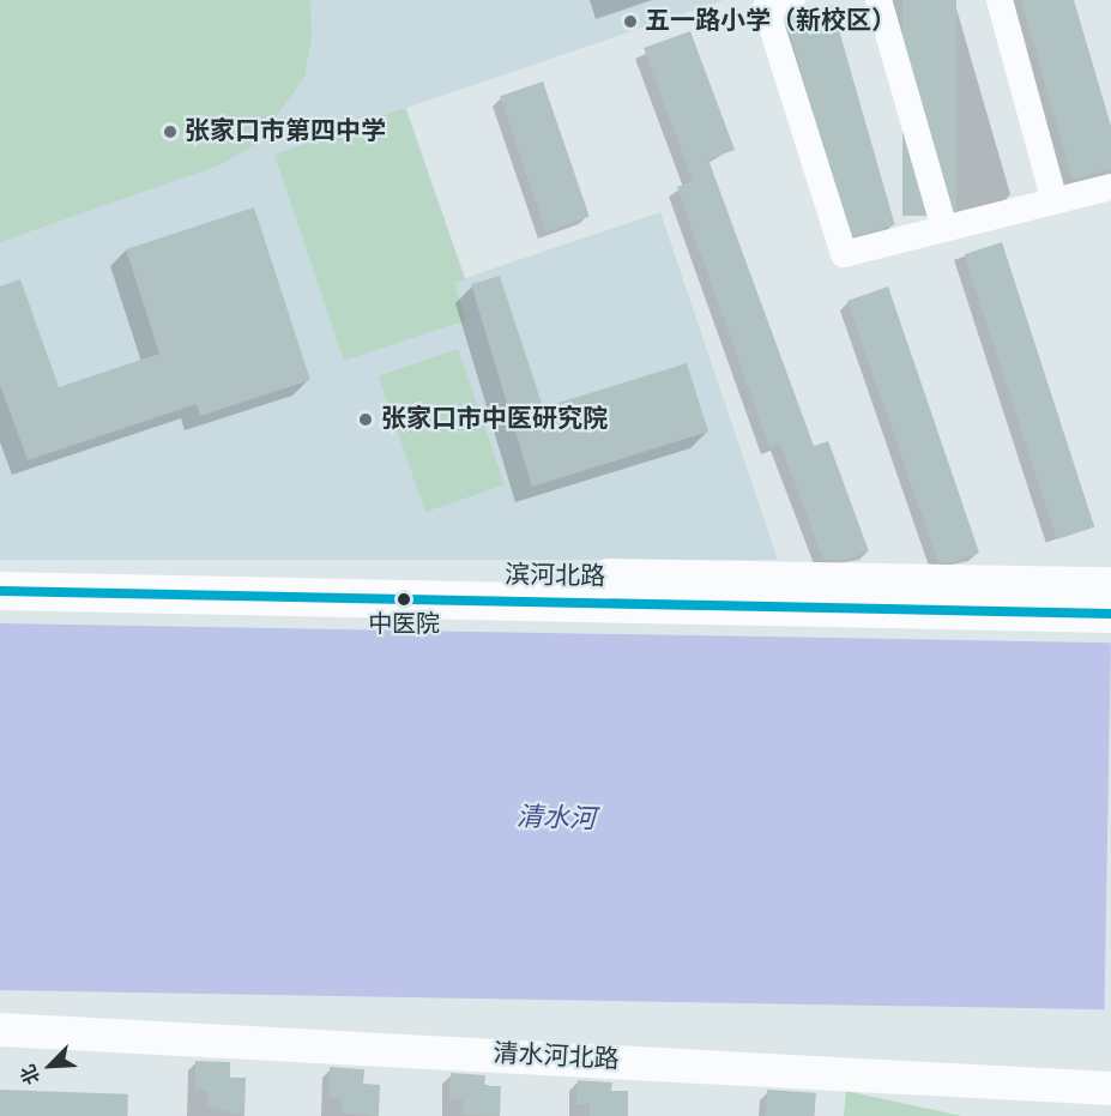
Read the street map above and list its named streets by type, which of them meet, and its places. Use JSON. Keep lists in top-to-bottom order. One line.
{"streets":{"main road":["滨河北路"],"street":["清水河北路"]},"water":["清水河"],"places":["五一路小学（新校区）","张家口市第四中学","张家口市中医研究院","中医院"],"north":"bottom left"}
